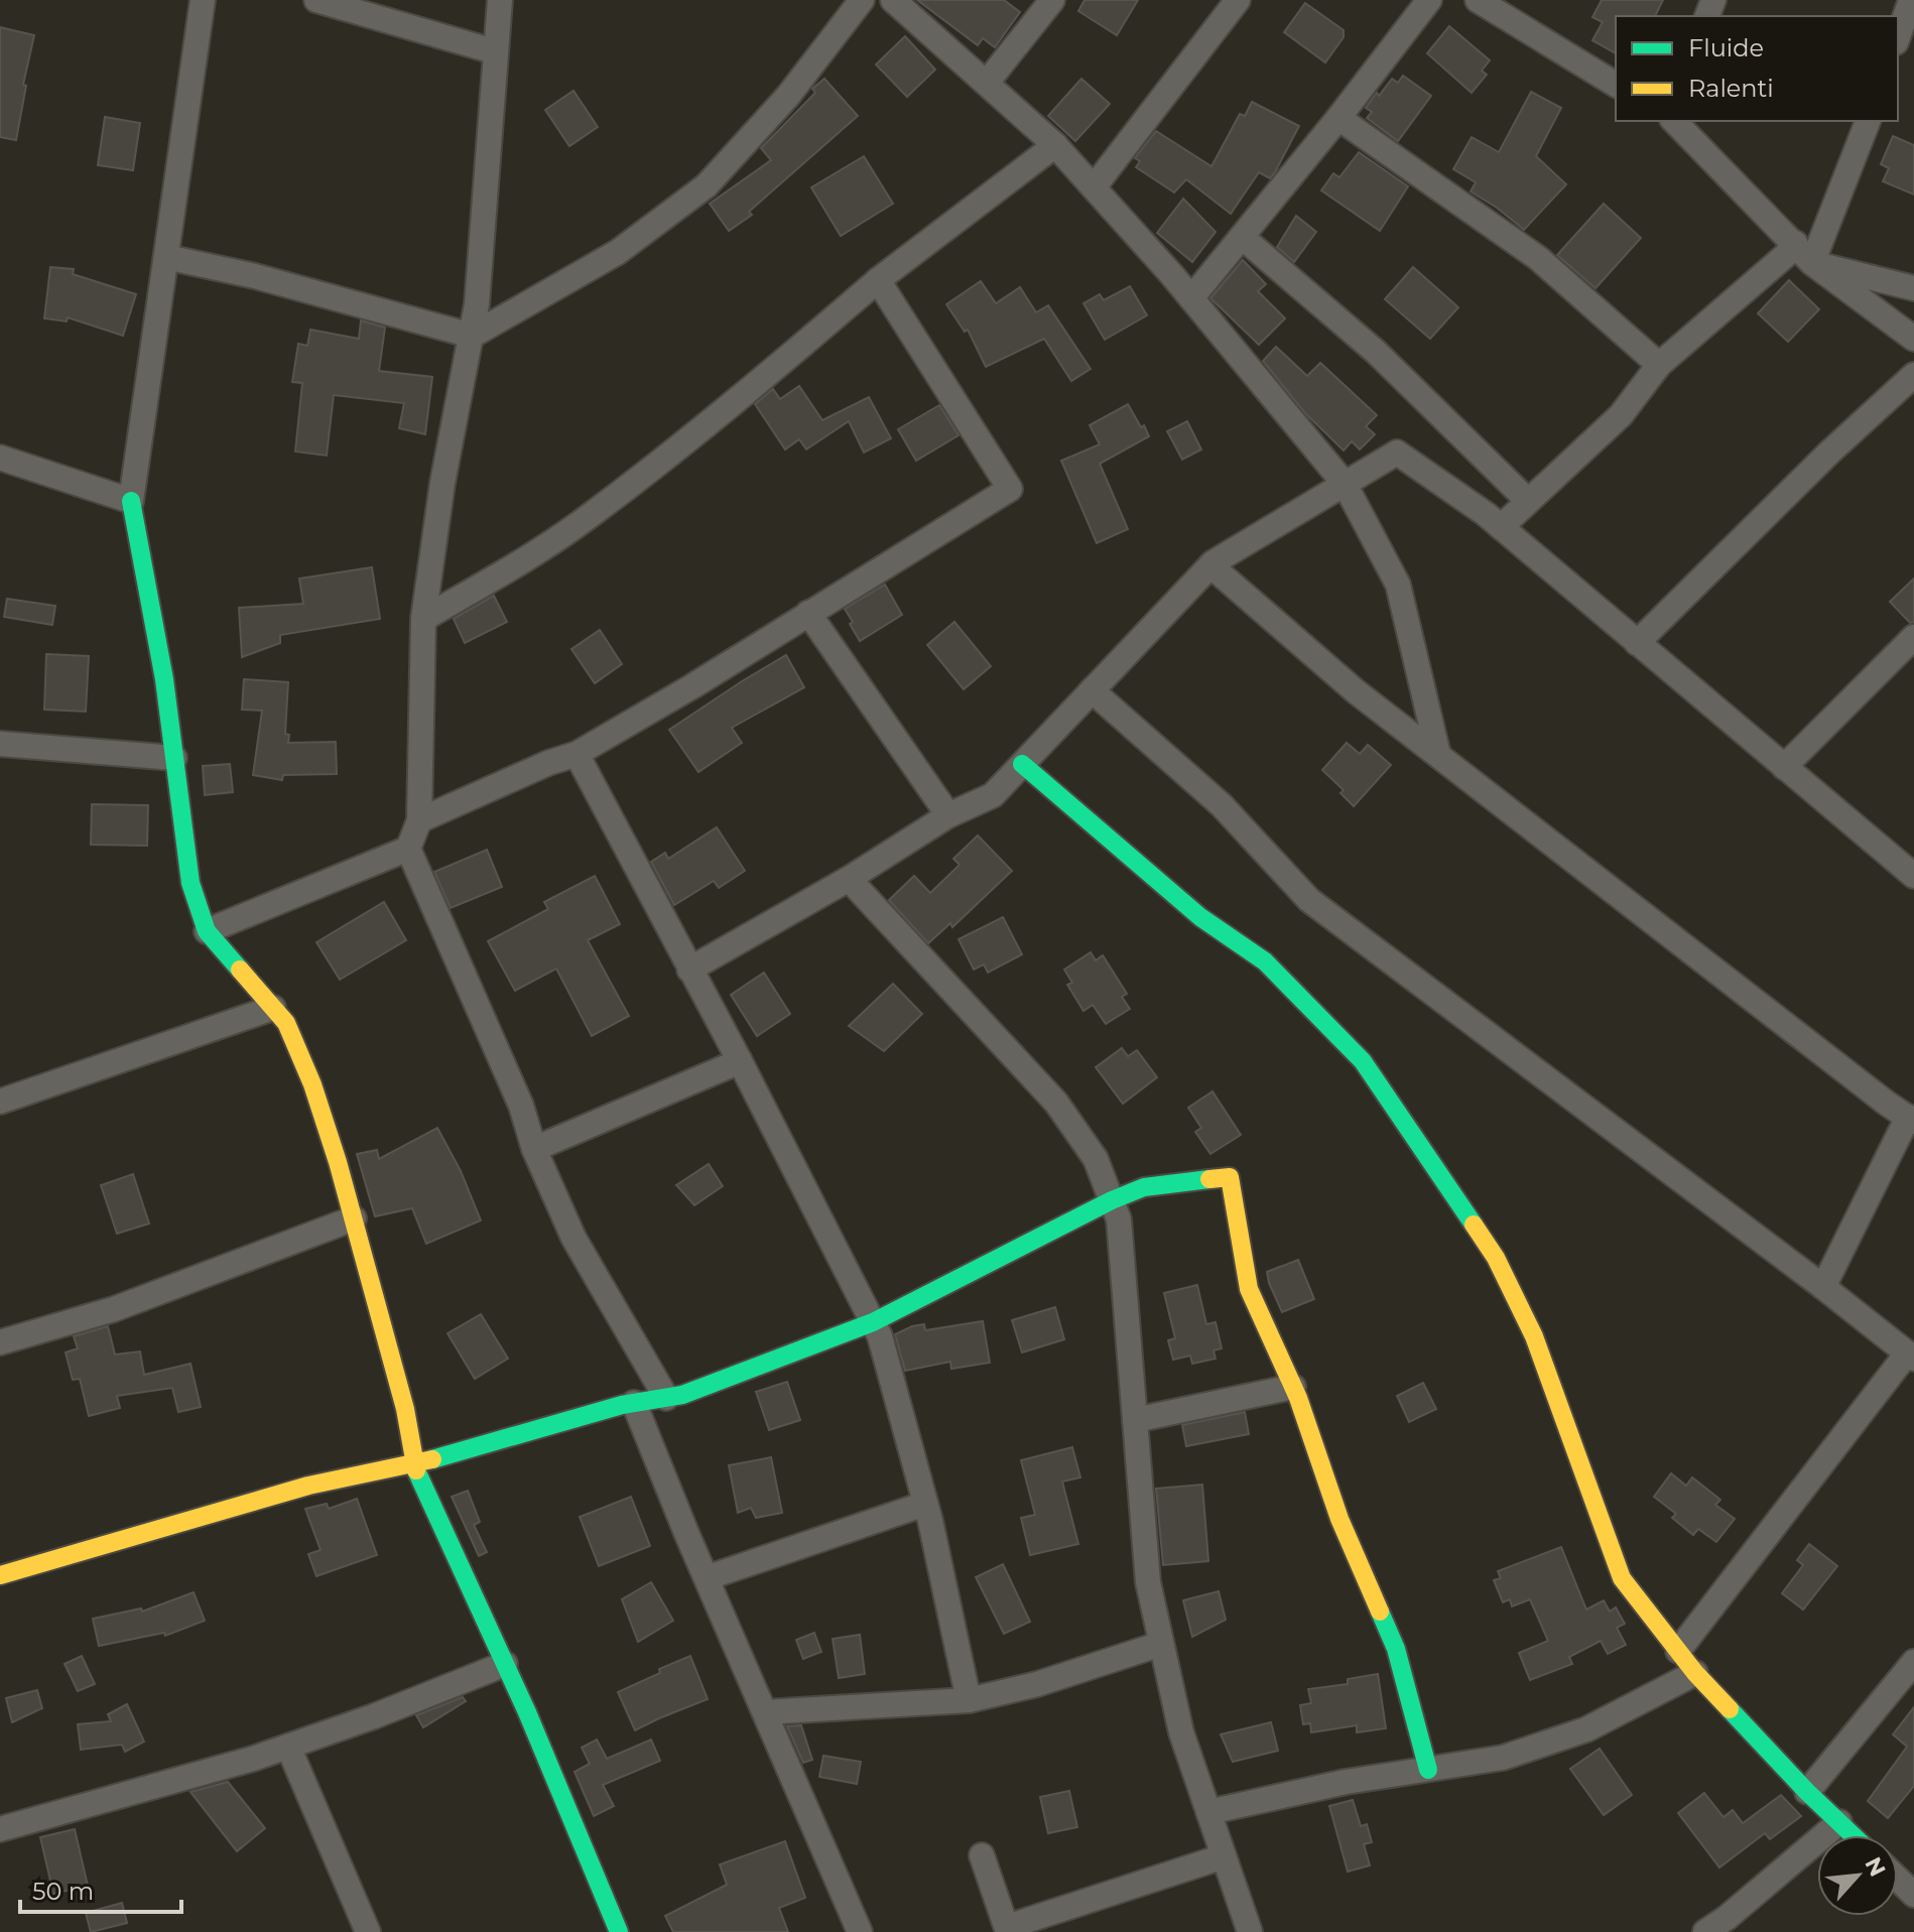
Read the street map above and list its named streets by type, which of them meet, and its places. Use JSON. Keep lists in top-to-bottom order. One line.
{"legend":["Fluide","Ralenti"],"scale_bar":"50 m","north":"top right"}
